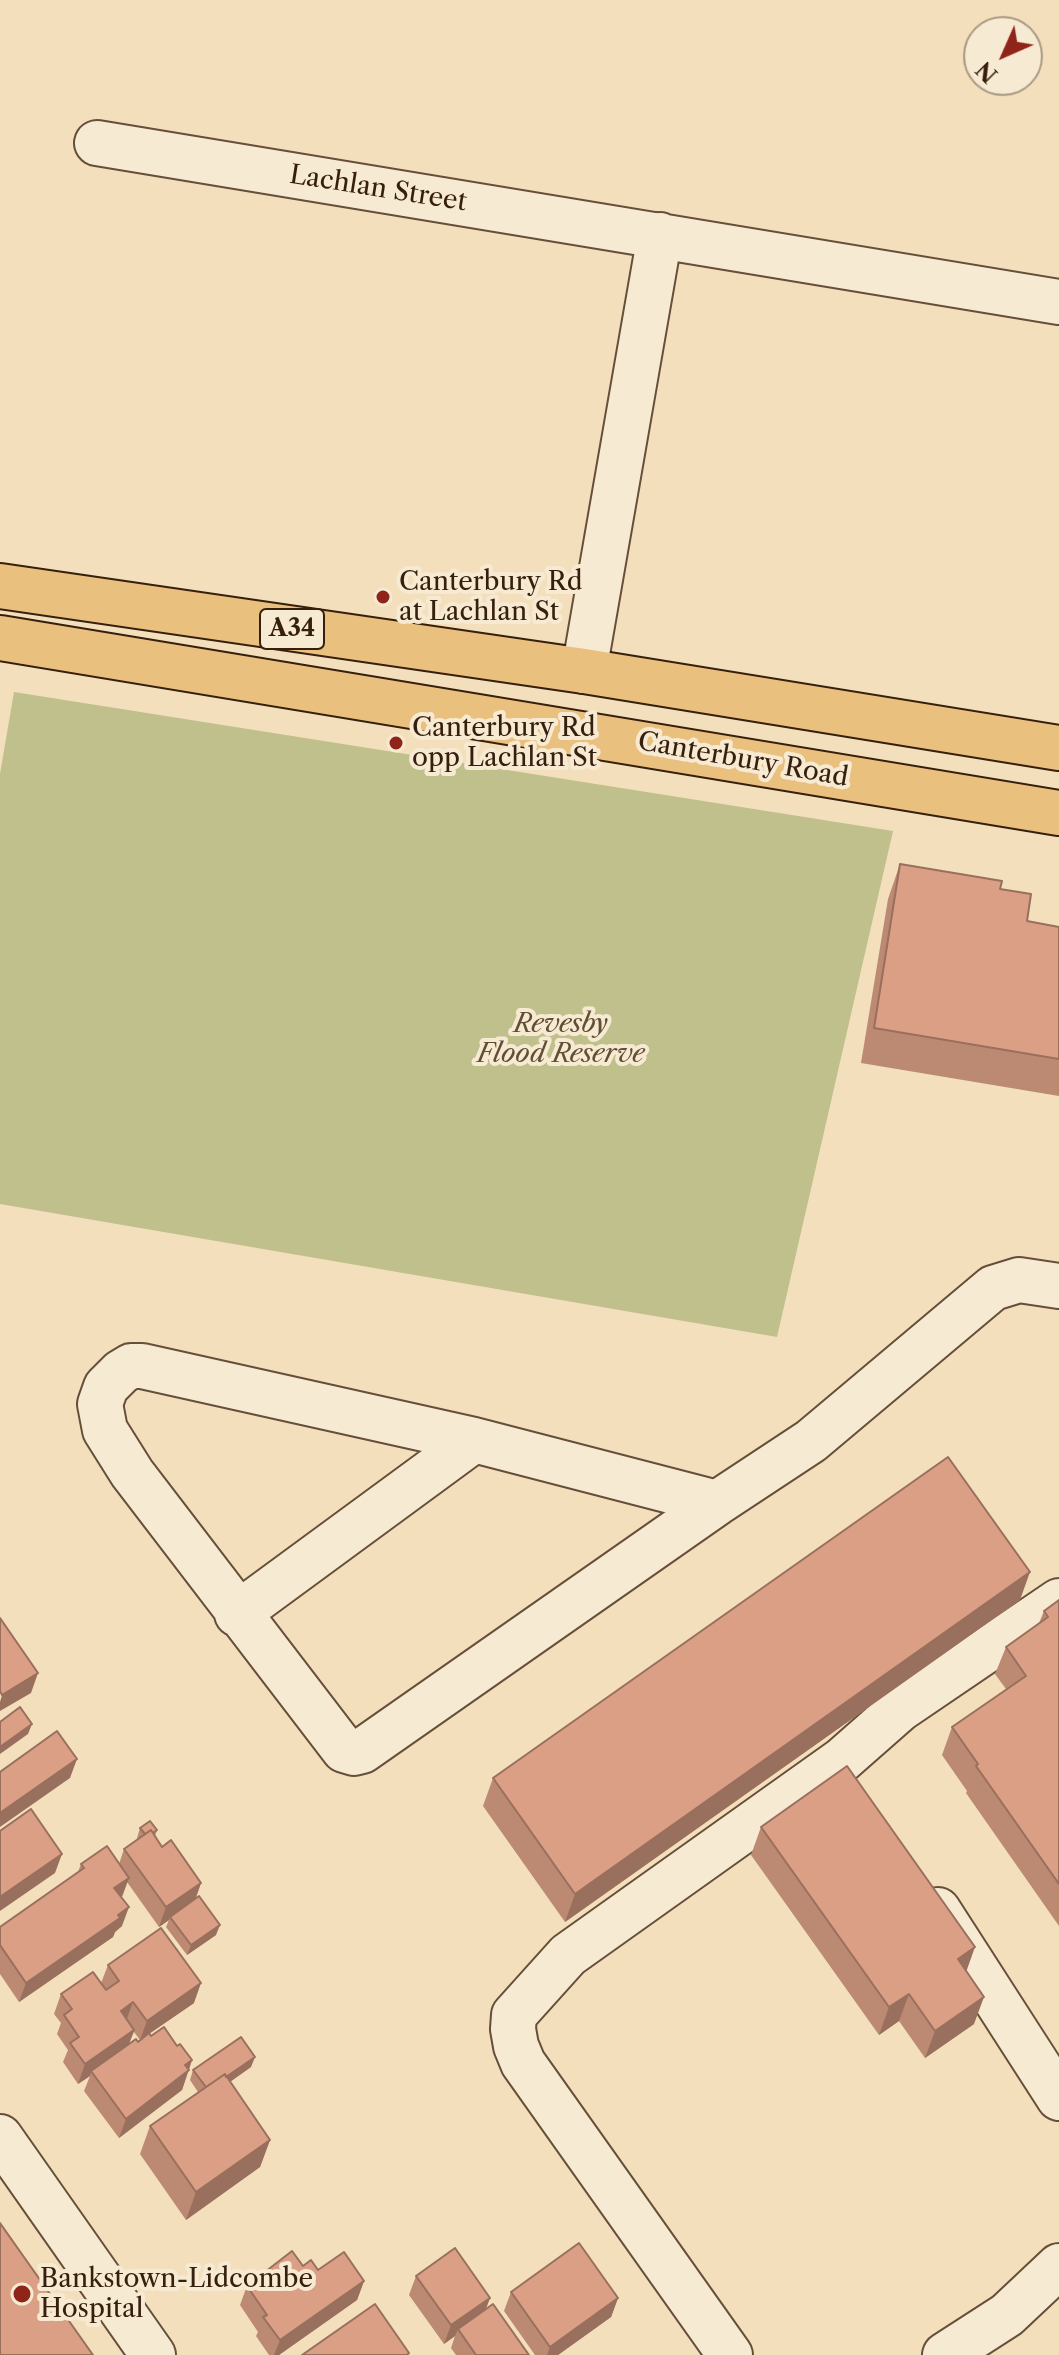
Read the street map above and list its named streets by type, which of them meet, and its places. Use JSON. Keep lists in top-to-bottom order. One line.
{"streets":{"highway":["A34","Canterbury Road"],"street":["Lachlan Street"]},"parks":["Revesby Flood Reserve"],"places":["Canterbury Rd at Lachlan St","Canterbury Rd opp Lachlan St","Bankstown-Lidcombe Hospital"],"north":"bottom left"}
